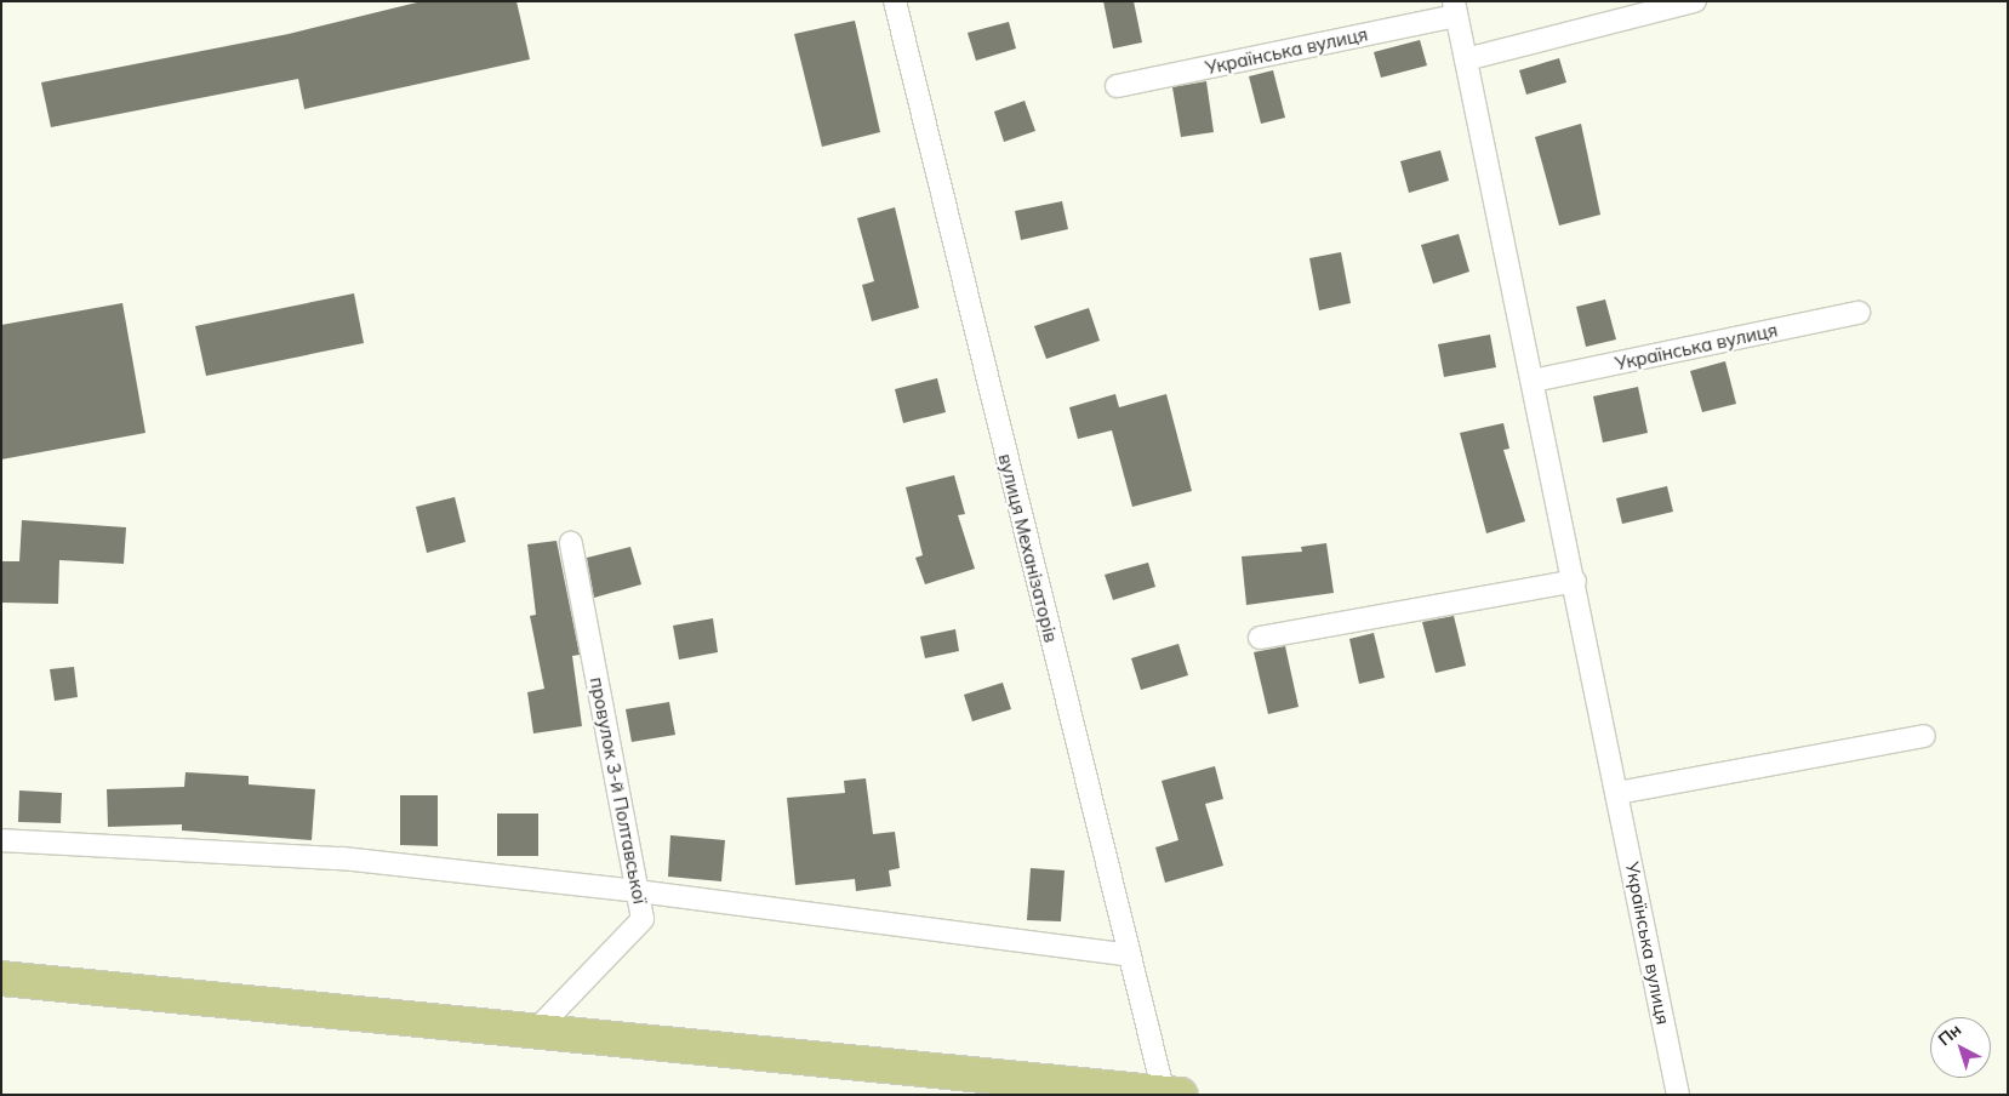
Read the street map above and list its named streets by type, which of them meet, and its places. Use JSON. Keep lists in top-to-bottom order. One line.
{"streets":{"street":["Українська вулиця","вулиця Механізаторів","провулок 3-й Полтавської"]},"north":"top left"}
